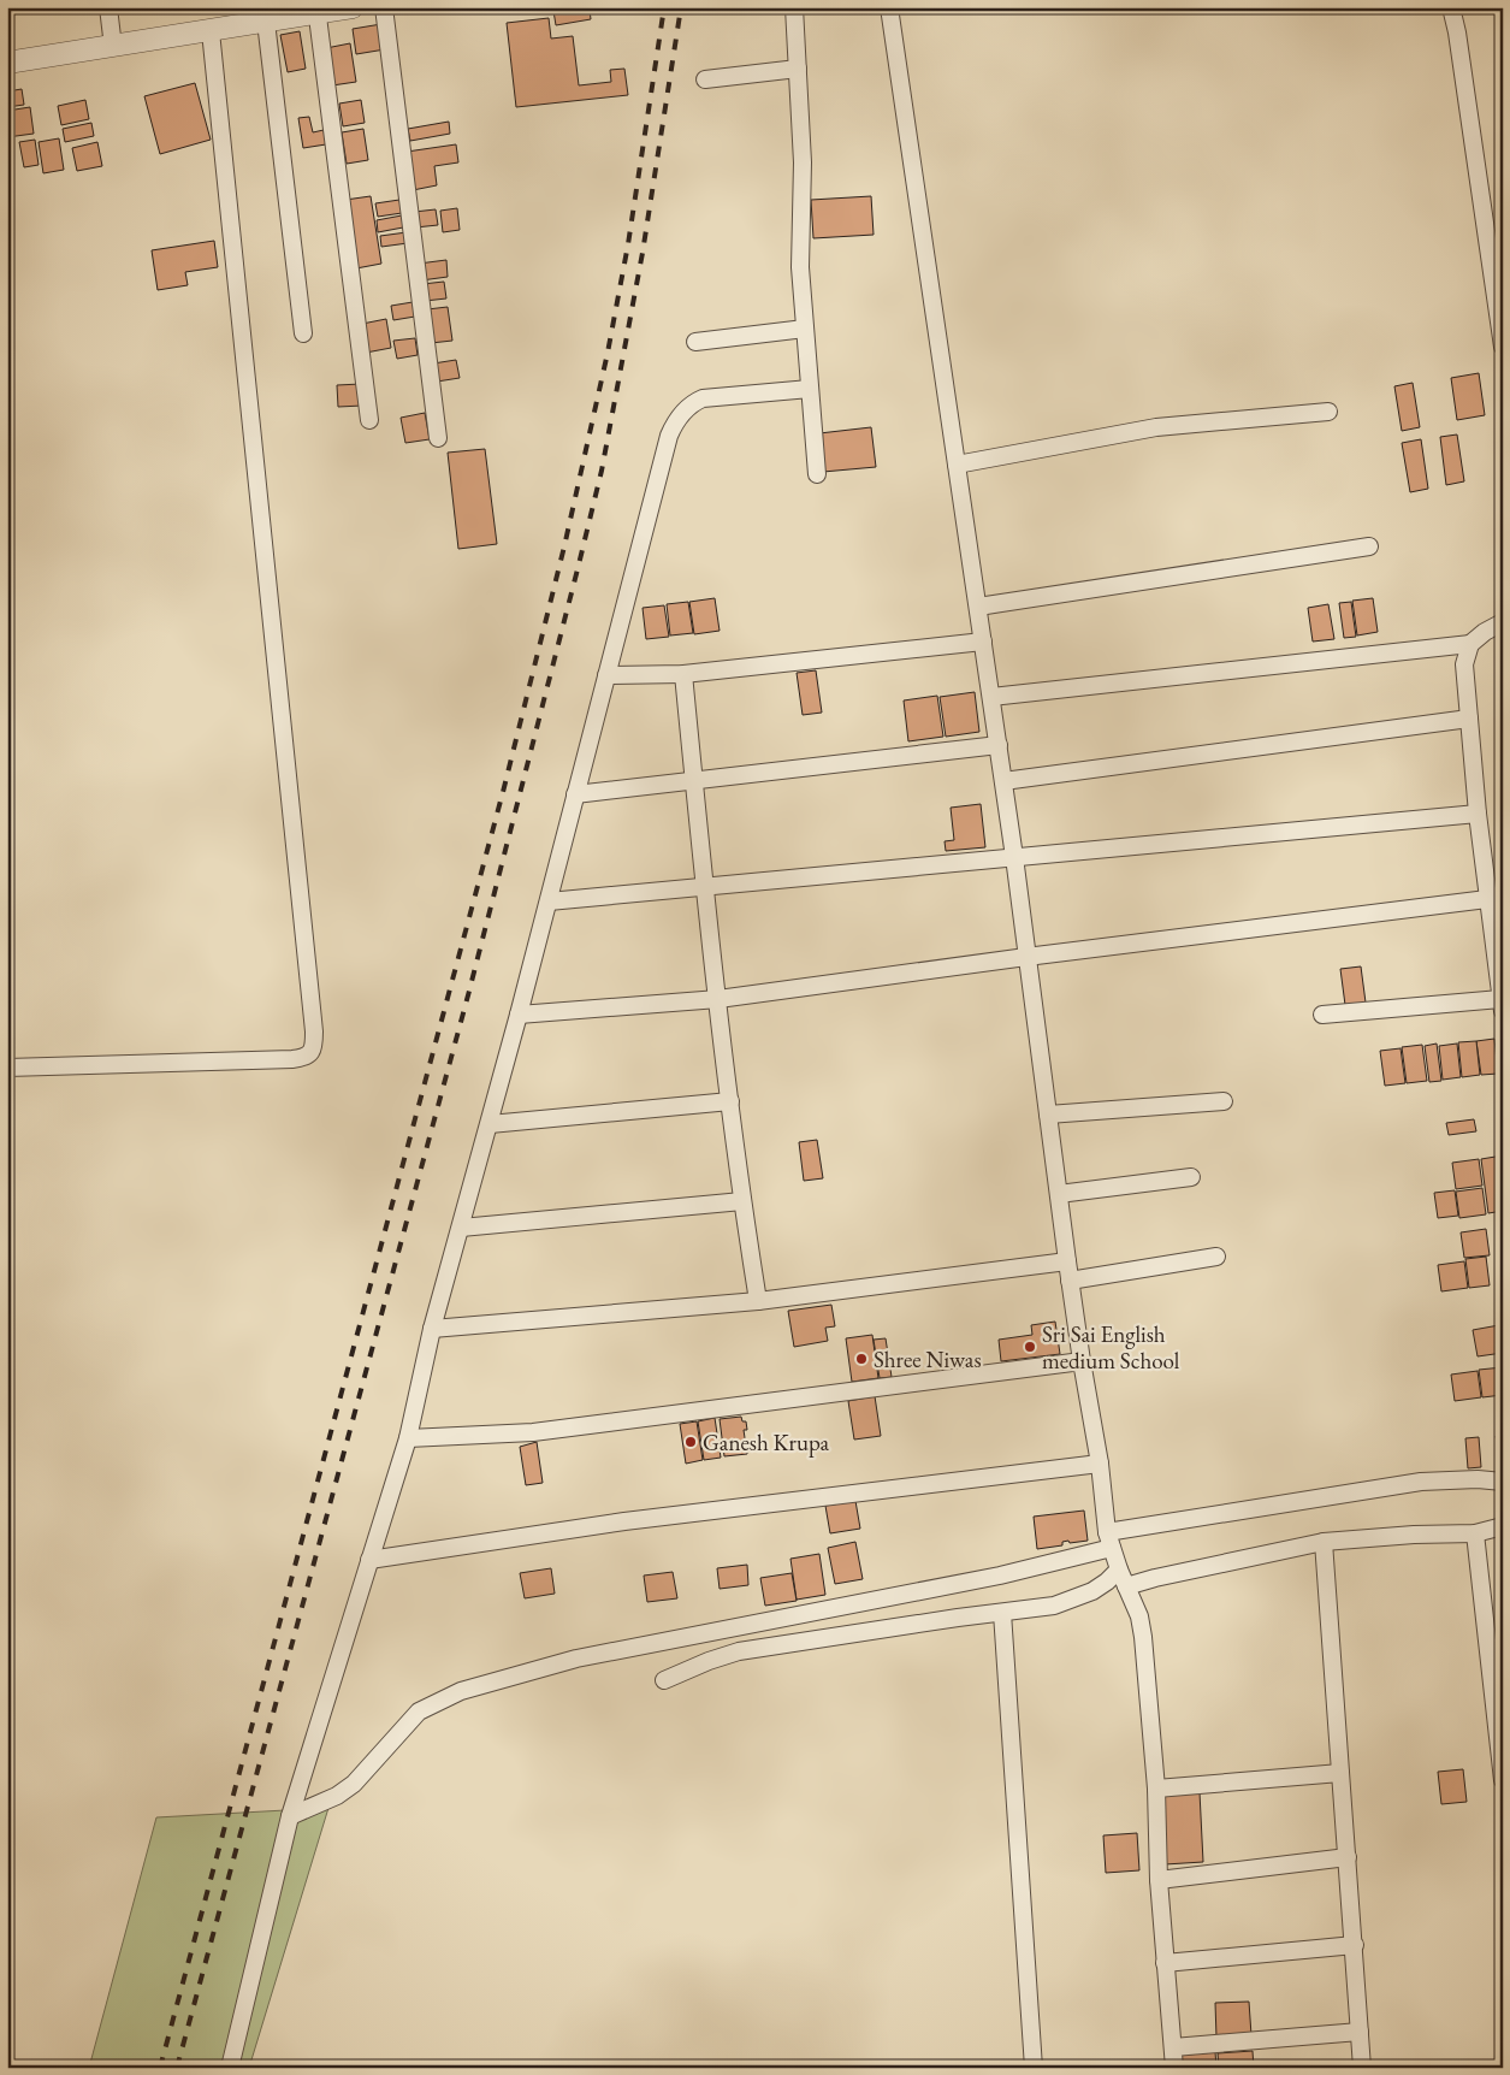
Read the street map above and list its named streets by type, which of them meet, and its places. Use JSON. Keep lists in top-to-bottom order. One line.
{"places":["Sri Sai English medium School","Shree Niwas","Ganesh Krupa"]}
